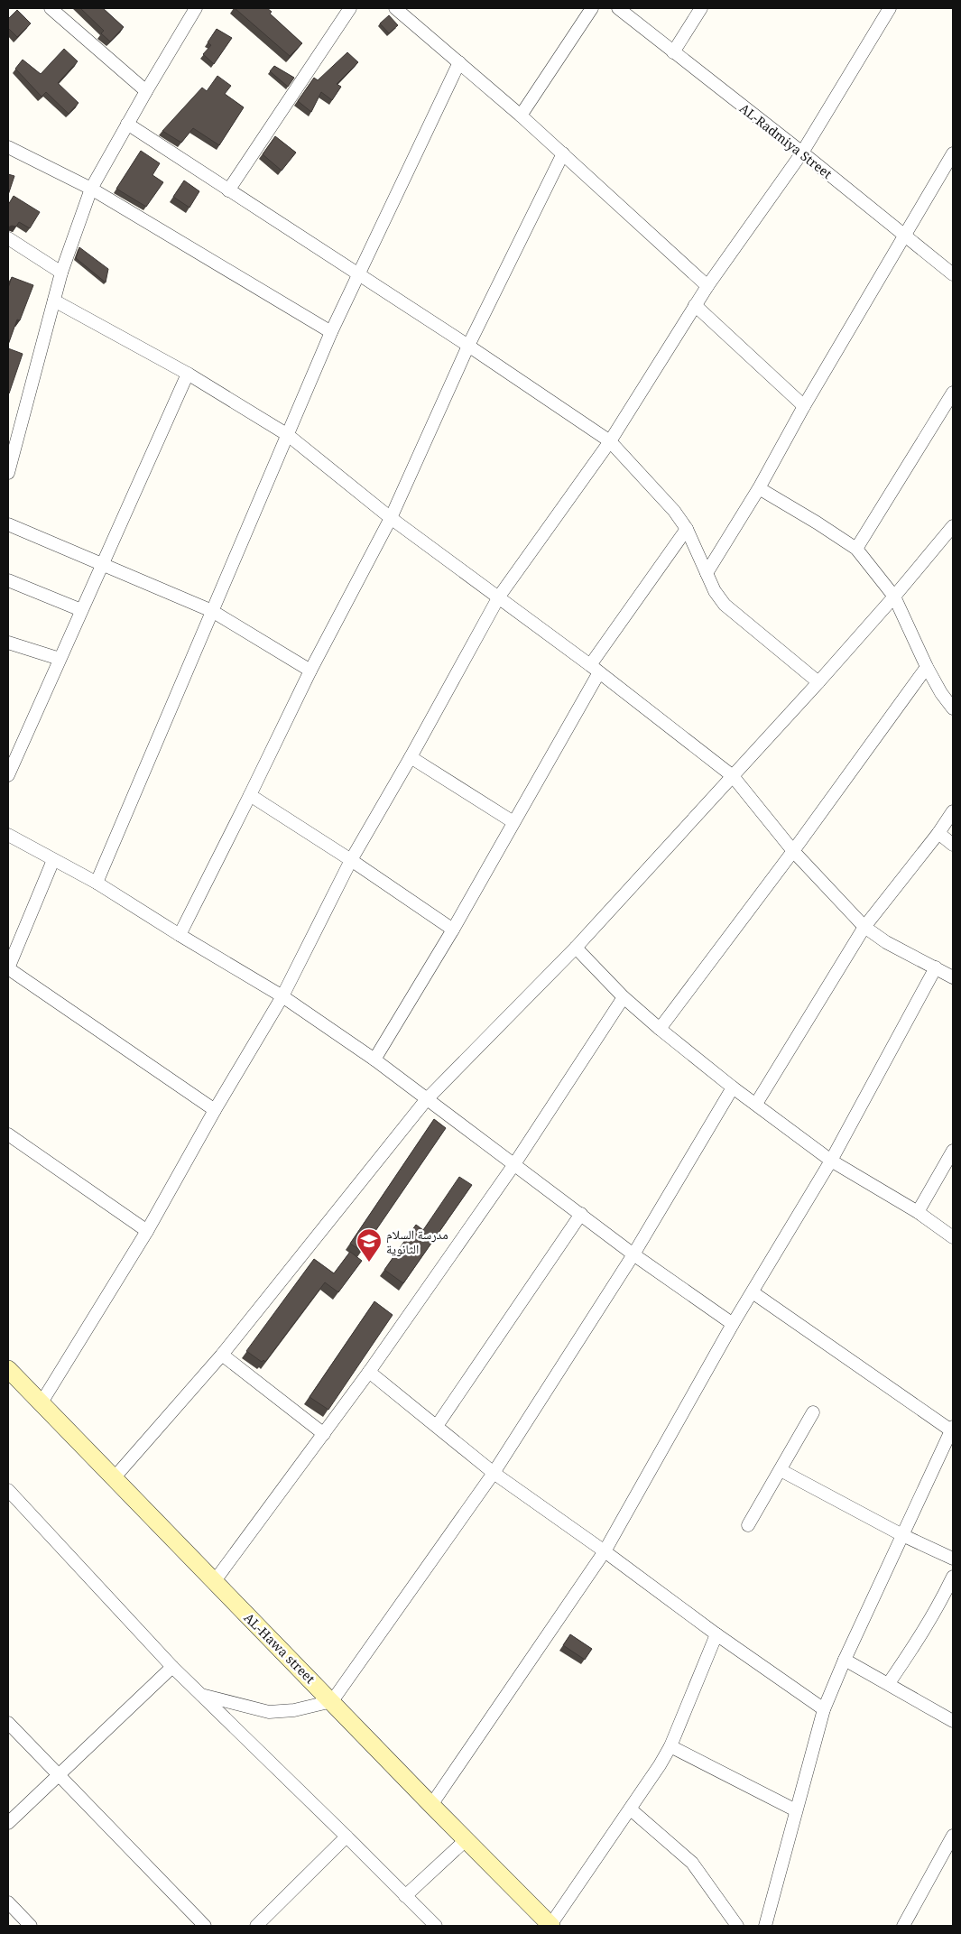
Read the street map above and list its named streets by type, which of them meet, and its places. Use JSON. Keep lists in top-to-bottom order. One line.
{"streets":{"street":["AL-Radmiya Street","AL-Hawa street"]},"places":{"school or university":["مدرسة السلام الثانوية"]}}
